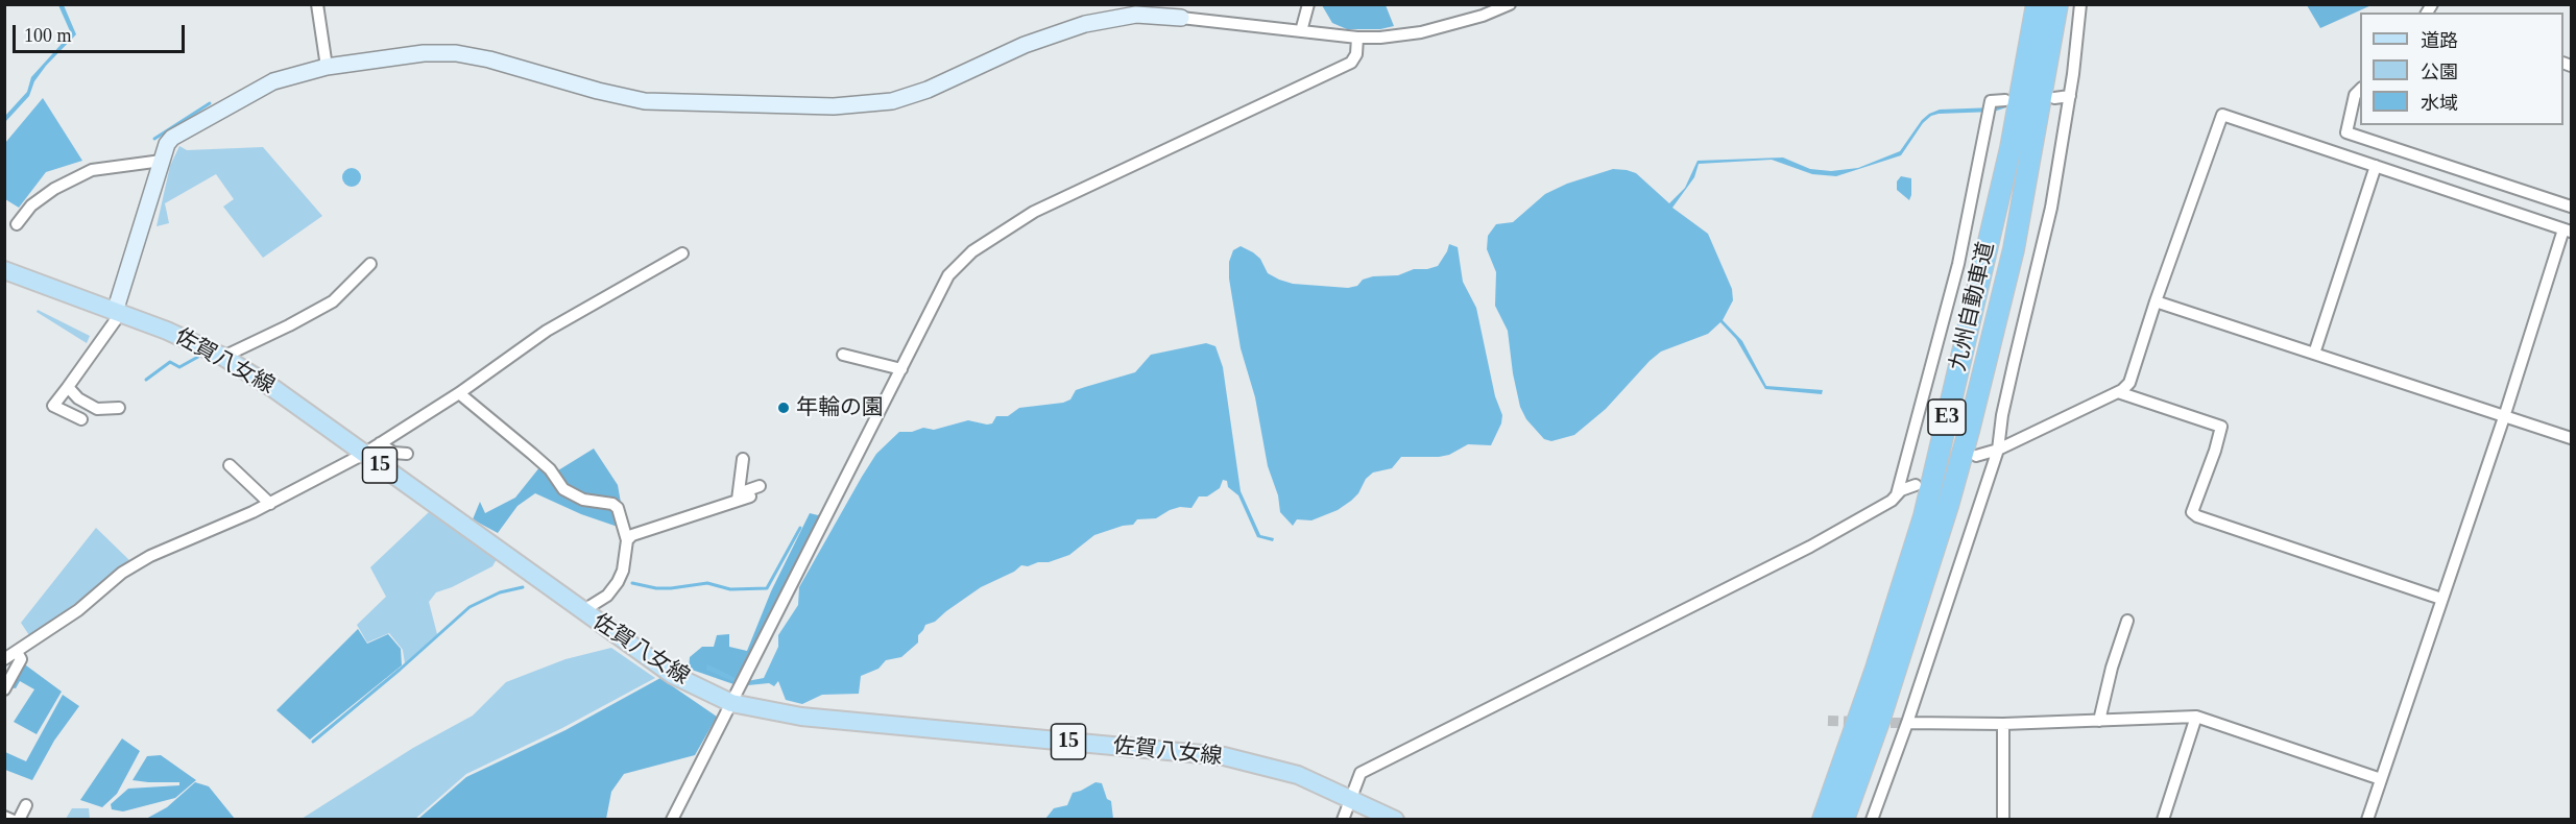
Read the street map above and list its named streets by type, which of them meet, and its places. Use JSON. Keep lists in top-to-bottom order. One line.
{"streets":{"highway":["九州自動車道","E3"],"main road":["佐賀八女線","15"]},"places":["年輪の園"],"legend":["道路","公園","水域"],"scale_bar":"100 m"}
